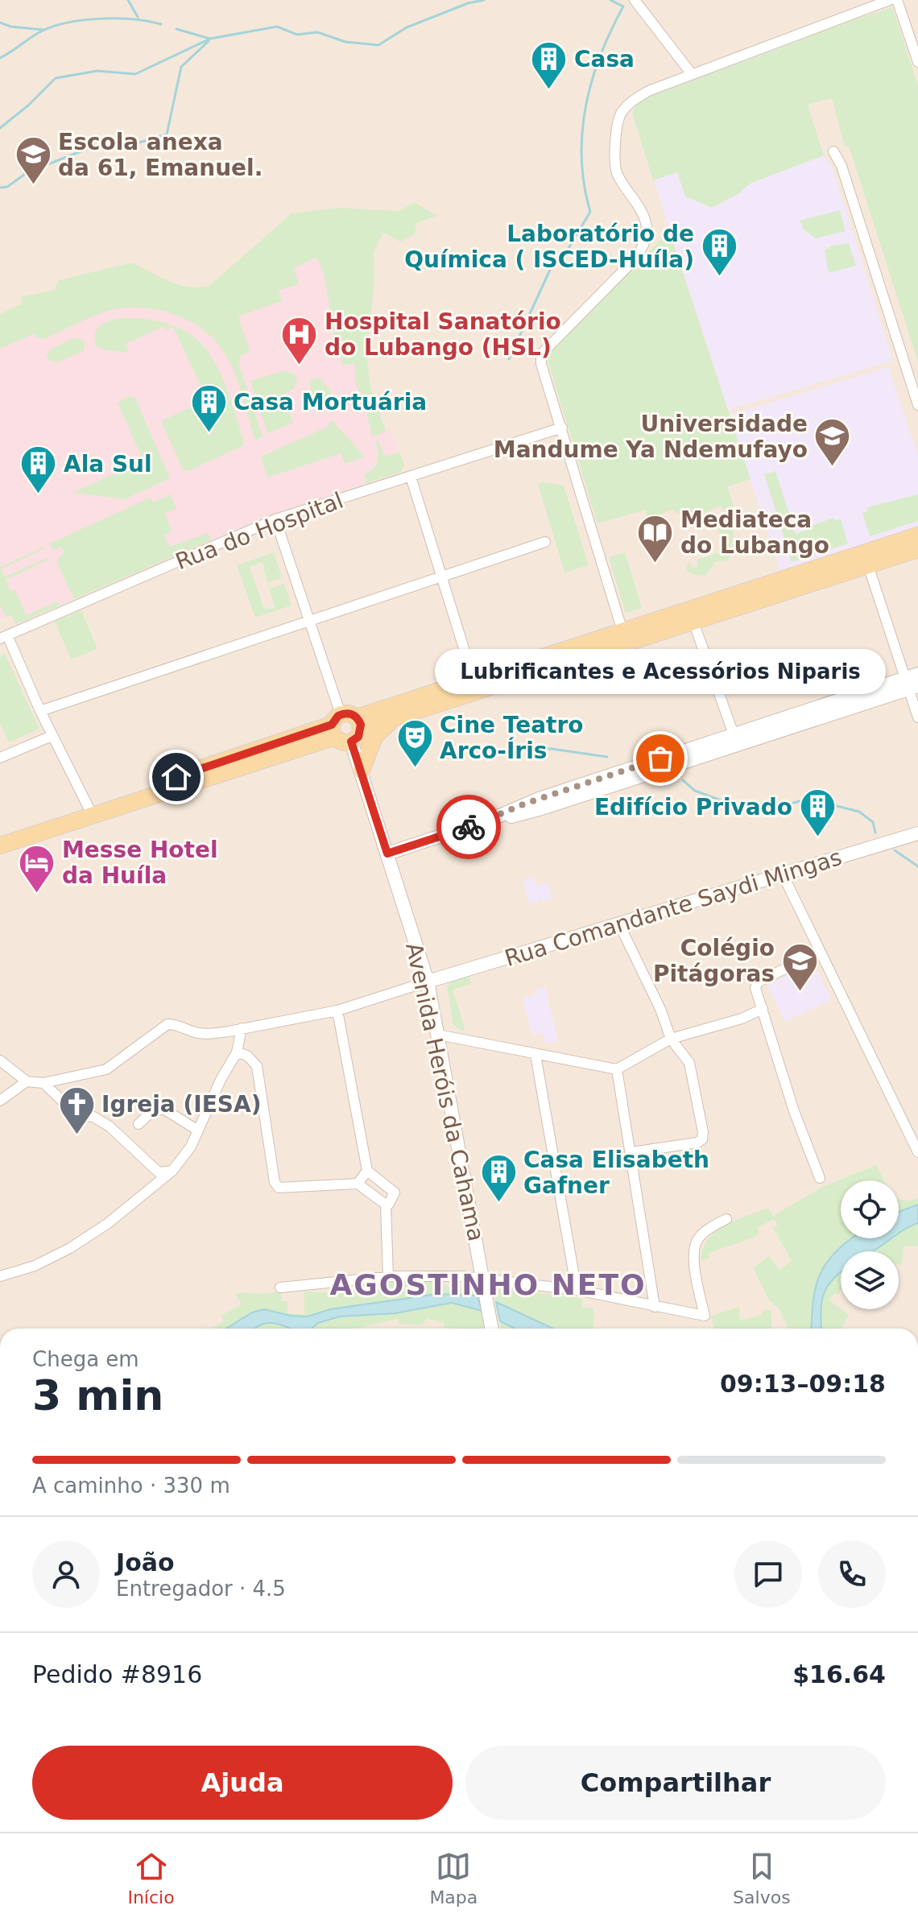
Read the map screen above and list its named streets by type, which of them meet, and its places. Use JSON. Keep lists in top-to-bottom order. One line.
{"streets":{"street":["Rua do Hospital","Rua Comandante Saydi Mingas","Avenida Heróis da Cahama"]},"crossings":[["Rua Comandante Saydi Mingas","Avenida Heróis da Cahama"]],"districts":["AGOSTINHO NETO"],"places":{"building":["Casa","Laboratório de Química ( ISCED-Huíla)","Casa Mortuária","Ala Sul","Edifício Privado","Casa Elisabeth Gafner"],"school or university":["Escola anexa da 61, Emanuel.","Universidade Mandume Ya Ndemufayo","Colégio Pitágoras"],"hospital":["Hospital Sanatório do Lubango (HSL)"],"library":["Mediateca do Lubango"],"other":["Lubrificantes e Acessórios Niparis"],"theatre":["Cine Teatro Arco-Íris"],"hotel":["Messe Hotel da Huíla"],"church":["Igreja (IESA)"]},"page":{"bubble":"Lubrificantes e Acessórios Niparis","heading":["3 min","Chega em","09:13–09:18"],"panel":["João","Entregador · 4.5","Pedido #8916","$16.64"],"bar":"A caminho · 330 m","buttons":["Ajuda","Compartilhar"],"tabs":["Início","Mapa","Salvos"]}}
